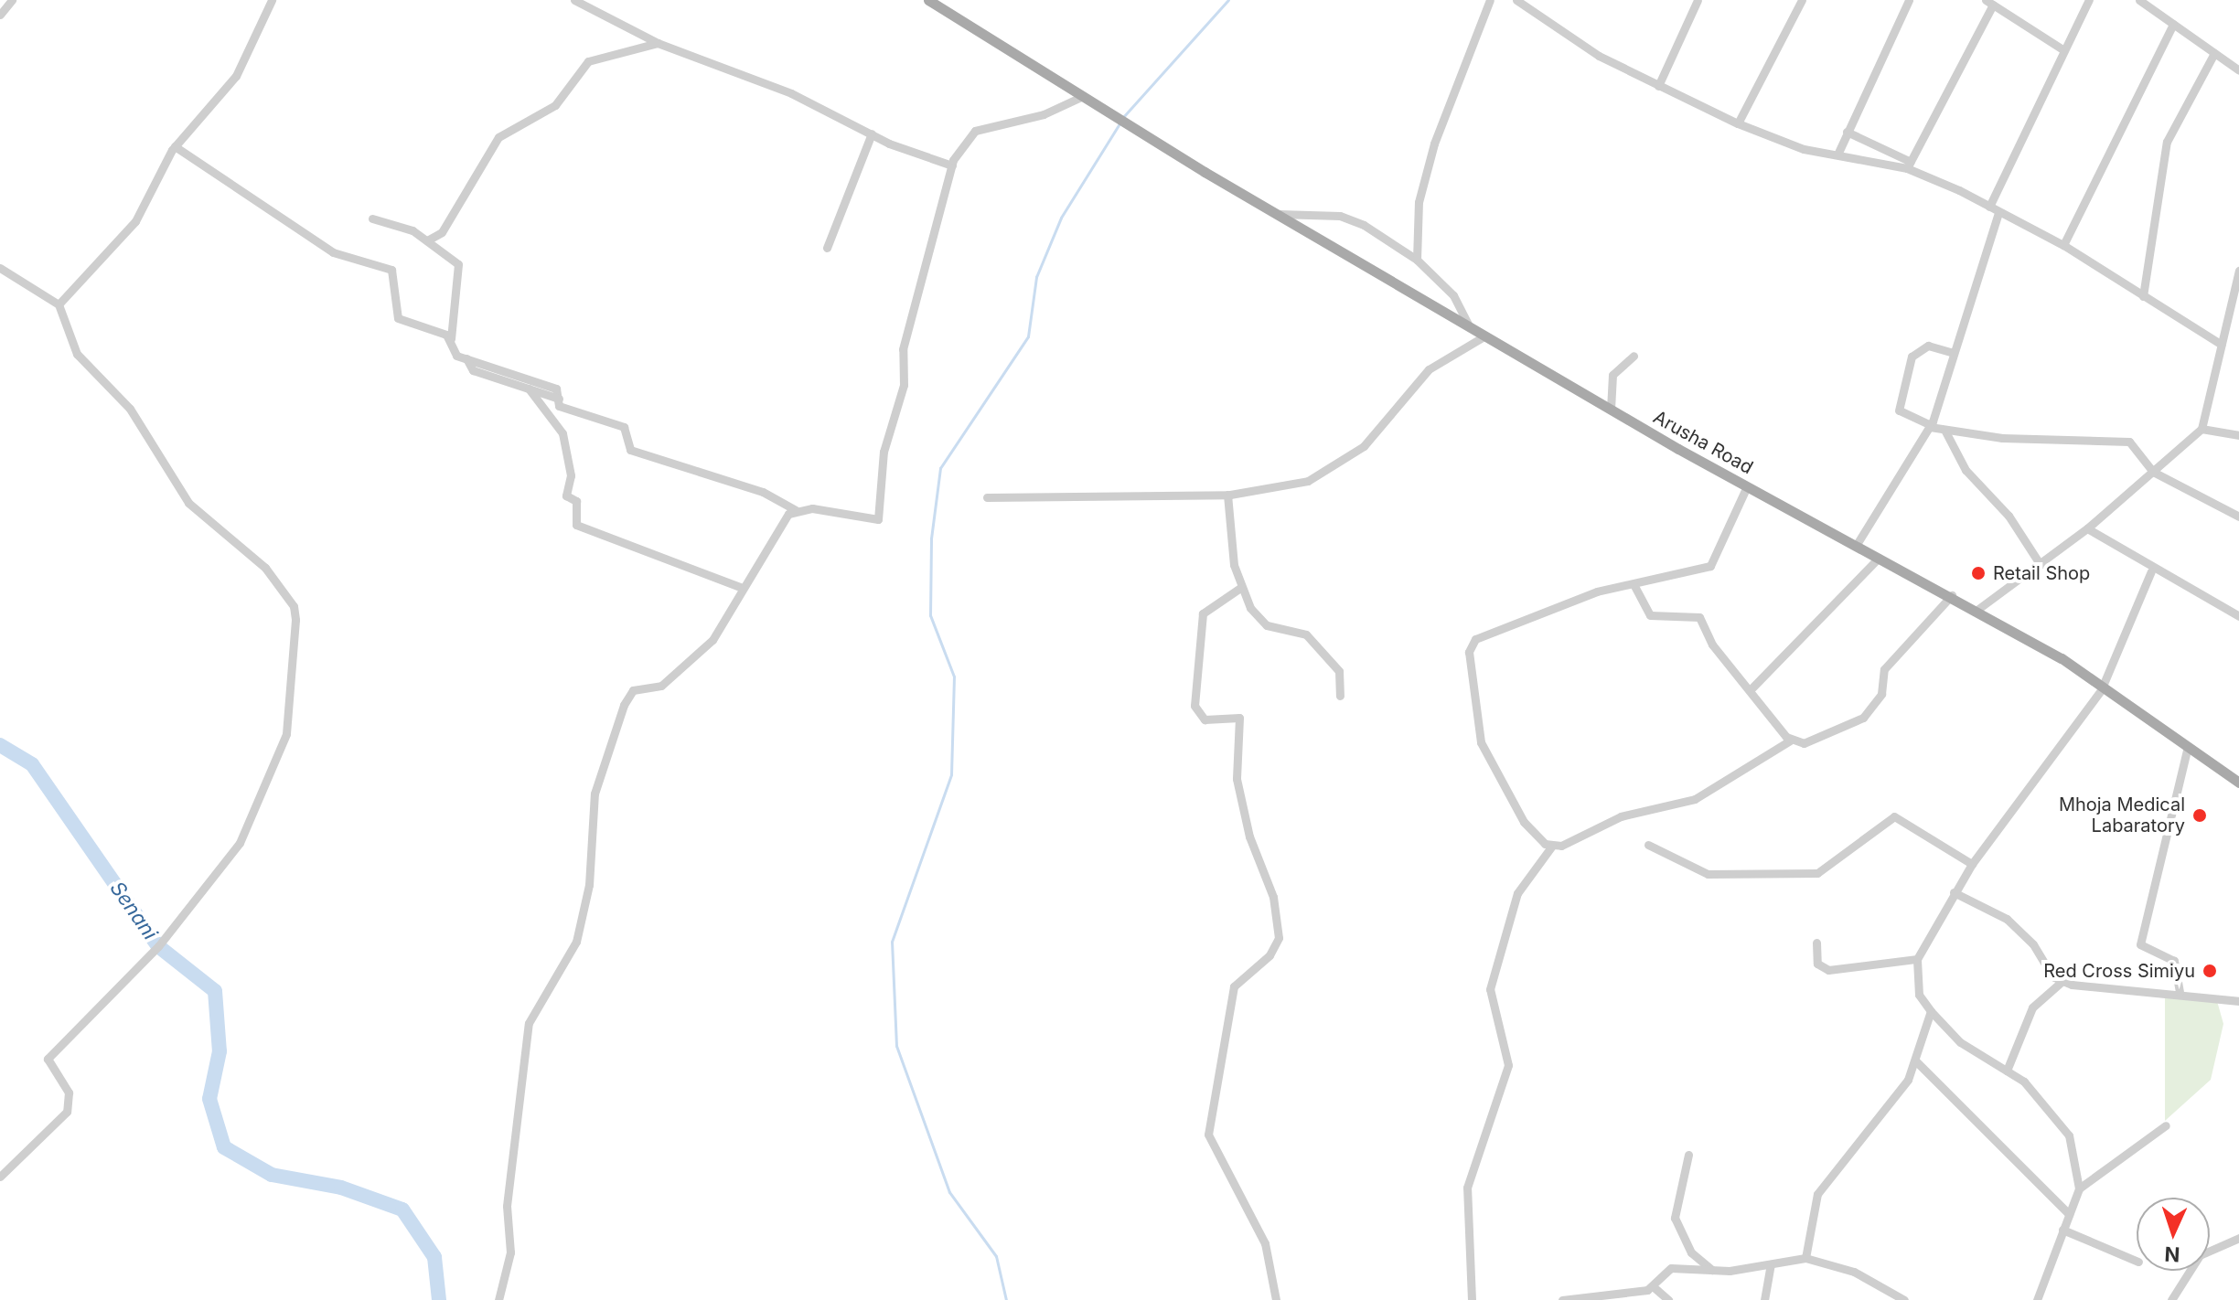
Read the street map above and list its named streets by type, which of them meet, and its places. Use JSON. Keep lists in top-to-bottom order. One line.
{"streets":{"main road":["Arusha Road"]},"water":["Senani"],"places":["Retail Shop","Mhoja Medical Labaratory","Red Cross Simiyu"],"north":"bottom"}
